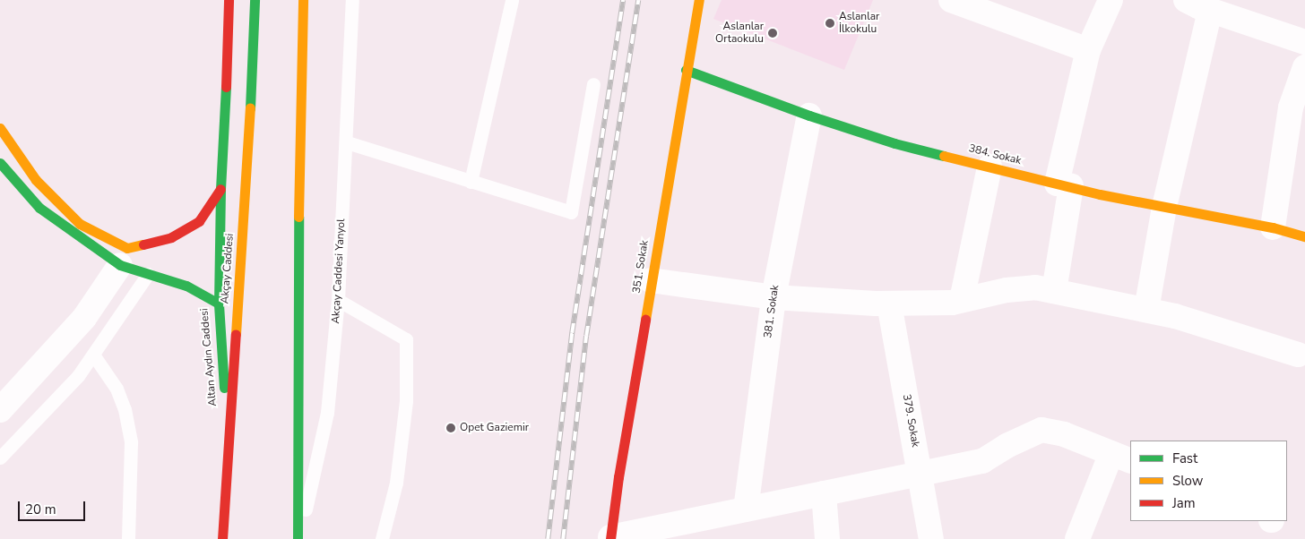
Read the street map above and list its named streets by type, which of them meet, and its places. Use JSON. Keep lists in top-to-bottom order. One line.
{"streets":{"main road":["384. Sokak","351. Sokak","Akçay Caddesi","Altan Aydın Caddesi"],"street":["381. Sokak","379. Sokak"],"lane":["Akçay Caddesi Yanyol"]},"crossings":[["384. Sokak","351. Sokak"],["384. Sokak","381. Sokak"],["Akçay Caddesi","Altan Aydın Caddesi"]],"places":["Aslanlar İlkokulu","Aslanlar Ortaokulu","Opet Gaziemir"],"legend":["Fast","Slow","Jam"],"scale_bar":"20 m"}
